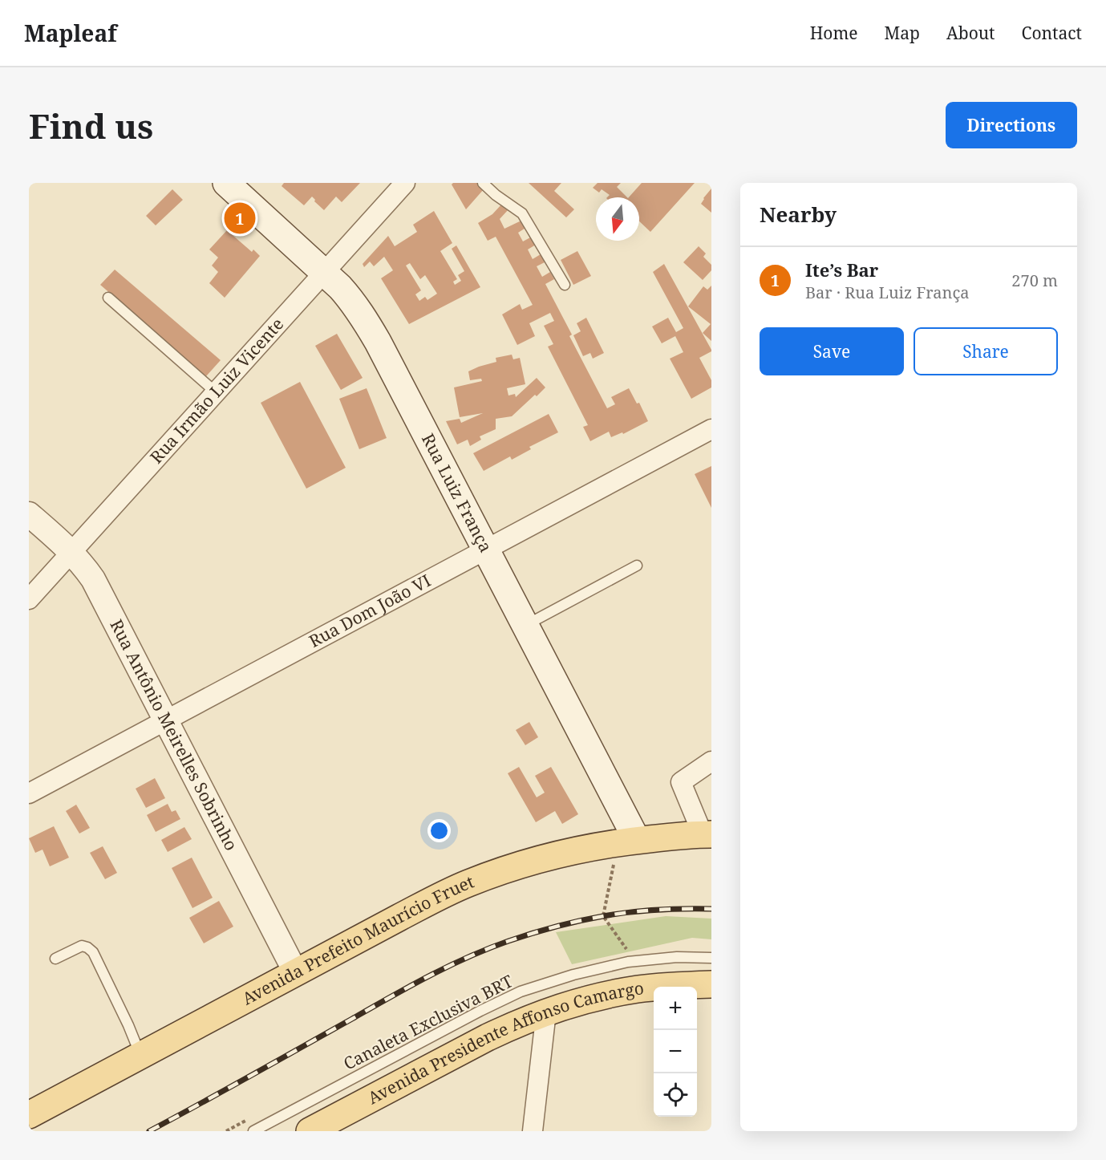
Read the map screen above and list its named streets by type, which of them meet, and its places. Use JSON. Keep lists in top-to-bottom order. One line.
{"streets":{"main road":["Rua Luiz França","Avenida Prefeito Maurício Fruet","Avenida Presidente Affonso Camargo"],"street":["Rua Irmão Luiz Vicente","Rua Dom João VI","Rua Antônio Meirelles Sobrinho"],"lane":["Canaleta Exclusiva BRT"]},"crossings":[["Rua Irmão Luiz Vicente","Rua Luiz França"],["Rua Irmão Luiz Vicente","Rua Antônio Meirelles Sobrinho"],["Rua Luiz França","Rua Dom João VI"],["Rua Luiz França","Avenida Prefeito Maurício Fruet"],["Rua Dom João VI","Rua Antônio Meirelles Sobrinho"],["Rua Antônio Meirelles Sobrinho","Avenida Prefeito Maurício Fruet"]],"north":"bottom","page":{"header":"Mapleaf","nav":["Home","Map","About","Contact"],"buttons":["Directions",["Save","Share"]],"title":"Find us","heading":"Nearby","pins":"1","list":[{"mark":"1","name":"Ite’s Bar","note":"Bar · Rua Luiz França","value":"270 m"}],"map_buttons":["+","−"]}}
